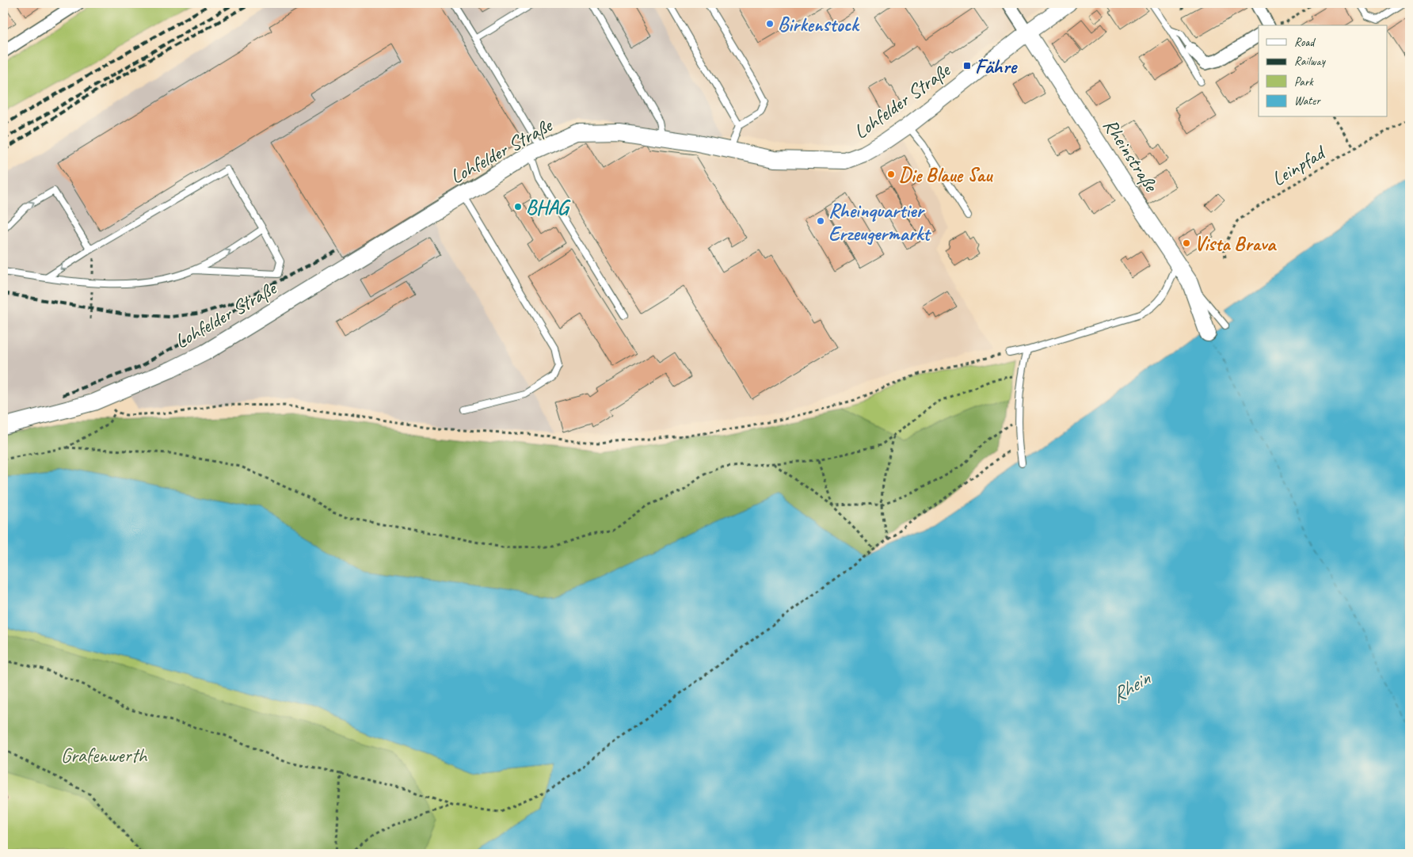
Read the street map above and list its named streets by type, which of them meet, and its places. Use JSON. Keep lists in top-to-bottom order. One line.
{"streets":{"street":["Lohfelder Straße","Rheinstraße"],"path":["Leinpfad"]},"crossings":[["Lohfelder Straße","Rheinstraße"]],"water":["Rhein"],"parks":["Grafenwerth"],"places":{"other":["Birkenstock","Die Blaue Sau","BHAG","Rheinquartier Erzeugermarkt","Vista Brava"],"transit":["Fähre"]},"legend":["Road","Railway","Park","Water"]}
